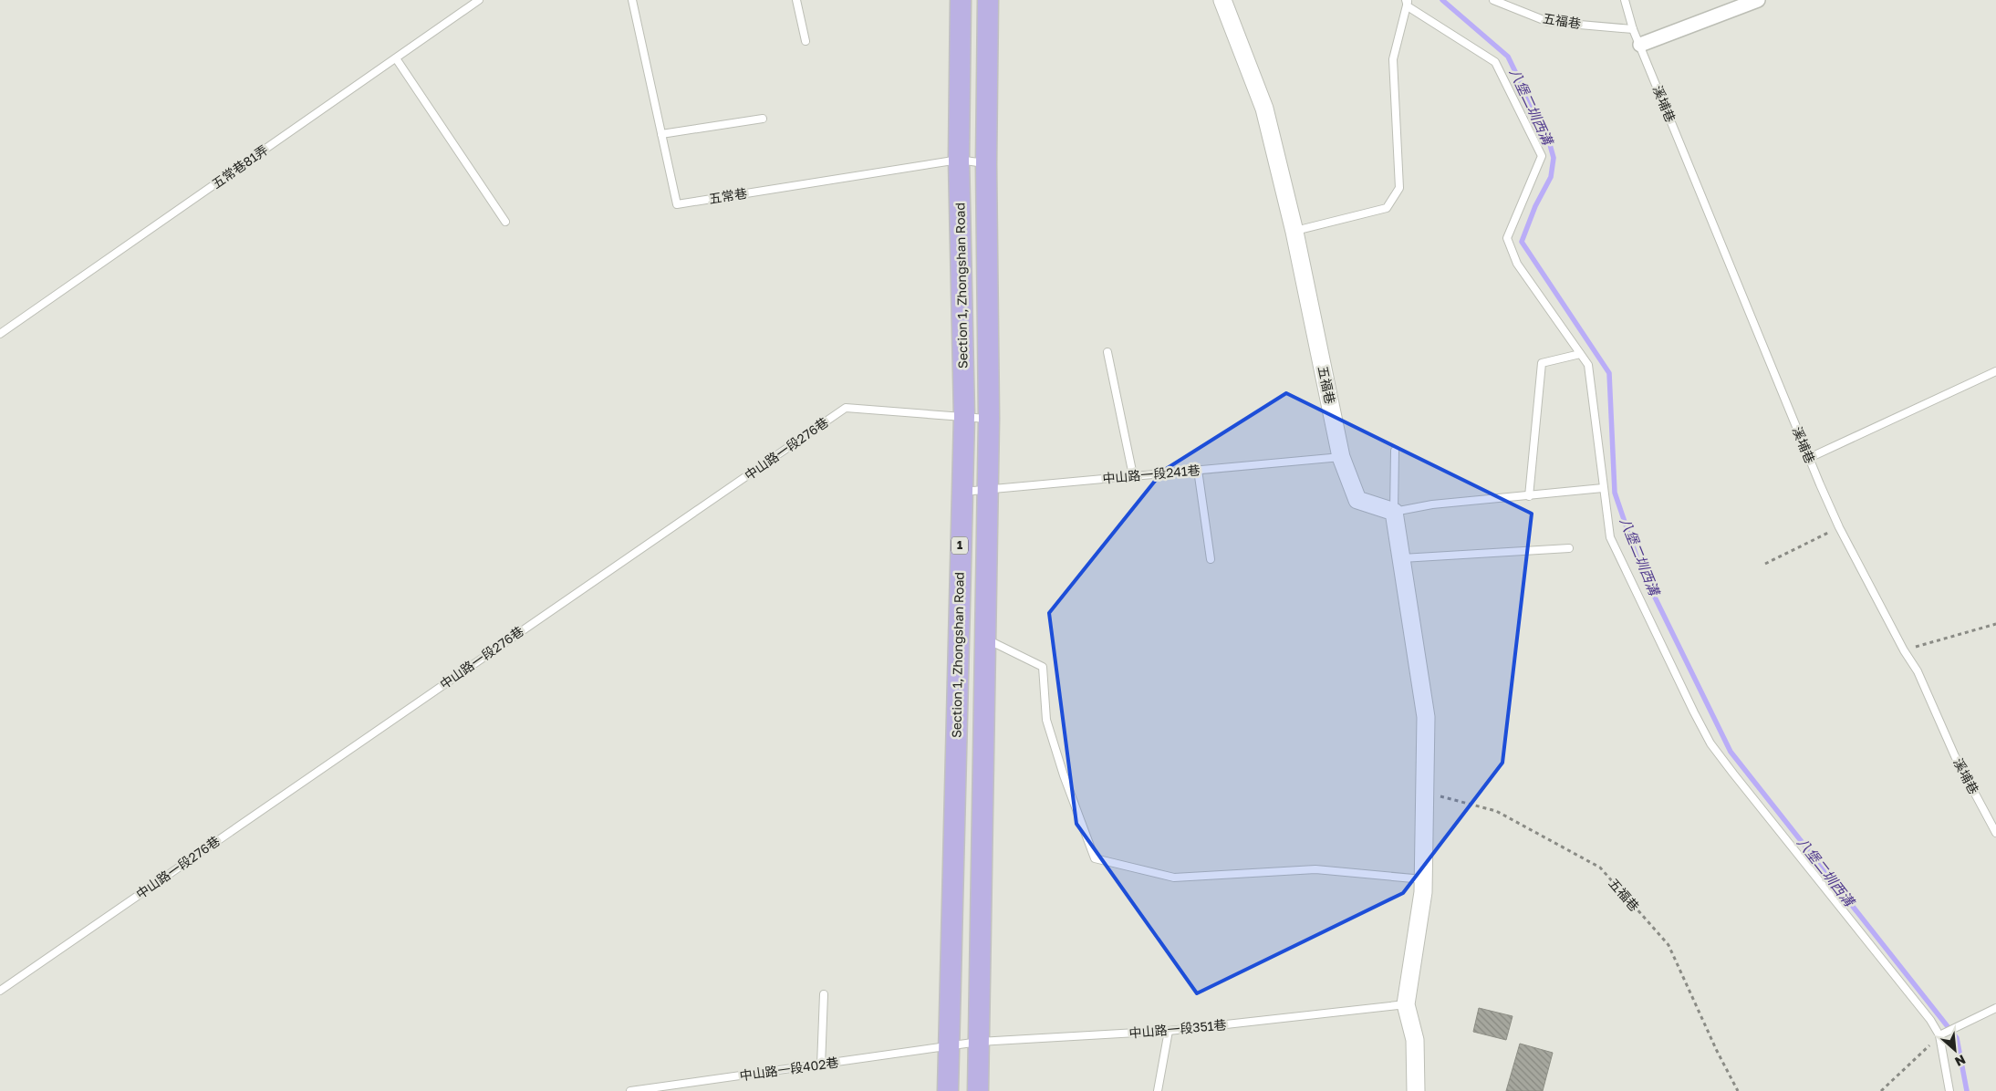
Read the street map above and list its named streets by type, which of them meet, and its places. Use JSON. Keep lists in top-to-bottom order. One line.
{"streets":{"main road":["Section 1, Zhongshan Road","1"],"street":["五福巷"],"lane":["溪埔巷","五常巷81弄","五常巷","中山路一段276巷","中山路一段241巷","中山路一段351巷","中山路一段402巷"]},"crossings":[["五福巷","溪埔巷"],["五福巷","中山路一段241巷"],["五常巷","Section 1, Zhongshan Road"],["Section 1, Zhongshan Road","中山路一段276巷"],["Section 1, Zhongshan Road","中山路一段241巷"],["Section 1, Zhongshan Road","中山路一段351巷"],["Section 1, Zhongshan Road","中山路一段402巷"],["中山路一段351巷","中山路一段402巷"]],"water":["八堡二圳西溝"],"north":"bottom right"}
